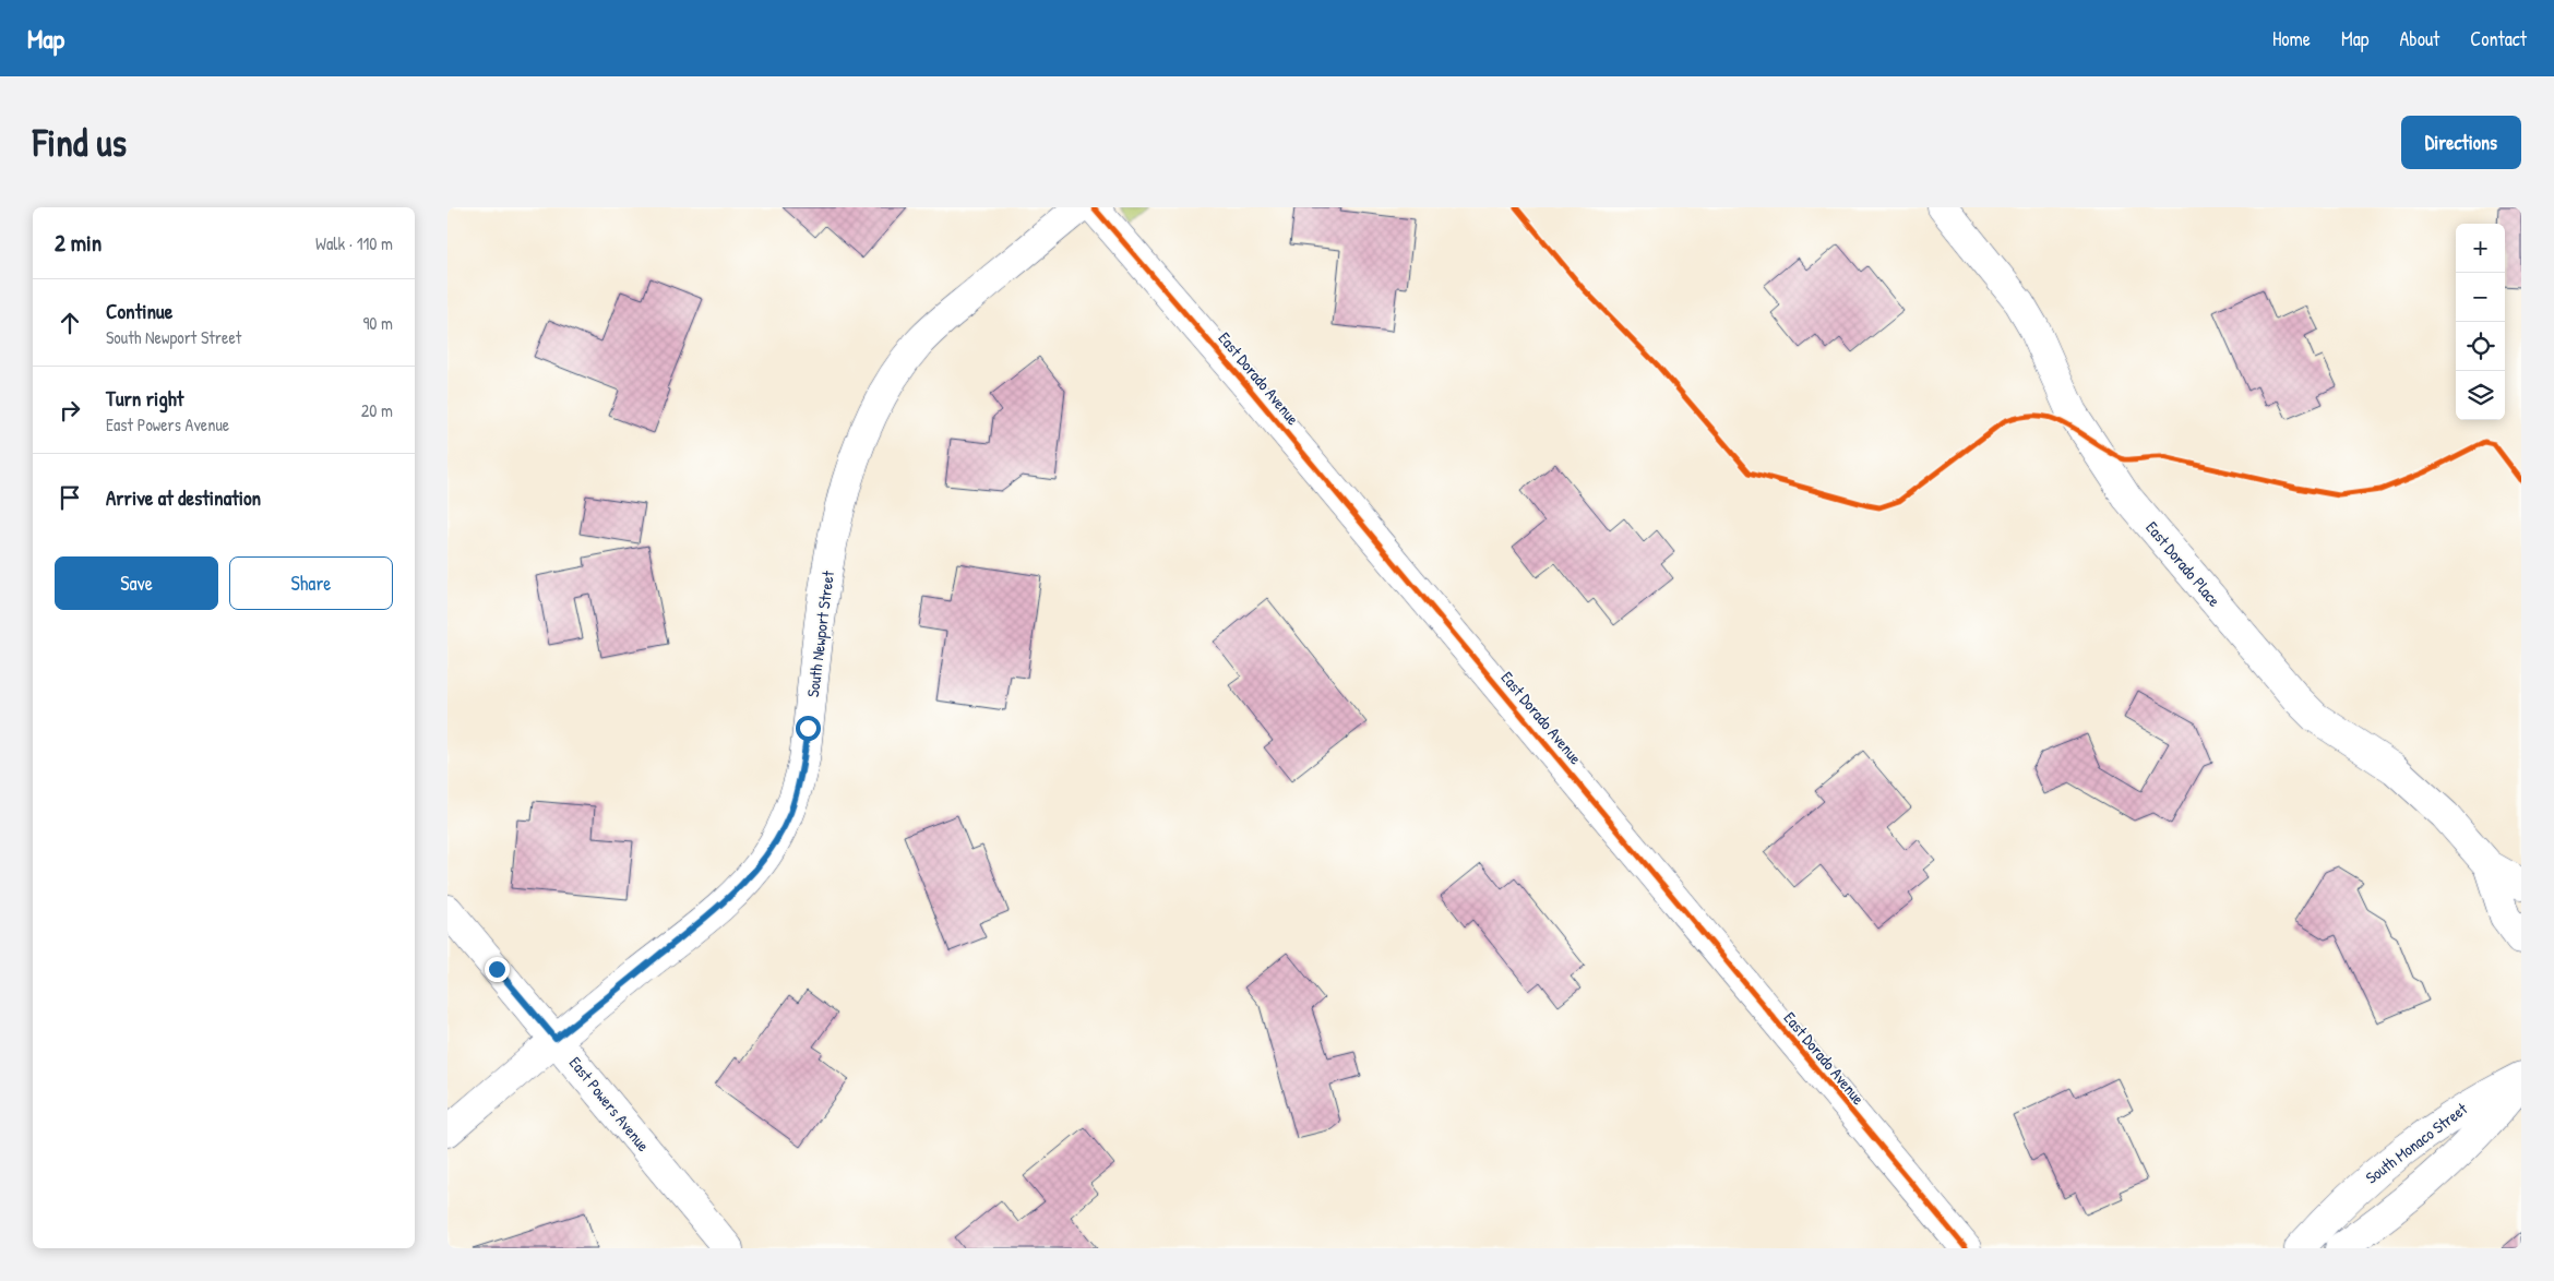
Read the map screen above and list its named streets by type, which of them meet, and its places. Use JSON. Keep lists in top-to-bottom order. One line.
{"streets":{"street":["East Dorado Avenue","East Dorado Place","South Newport Street","East Powers Avenue","South Monaco Street"]},"crossings":[["South Newport Street","East Powers Avenue"]],"page":{"header":"Map","nav":["Home","Map","About","Contact"],"buttons":["Directions",["Save","Share"]],"title":"Find us","heading":["2 min","Walk · 110 m"],"map_buttons":["+","−"],"list":[["Continue","South Newport Street","90 m"],["Turn right","East Powers Avenue","20 m"],"Arrive at destination"]}}
